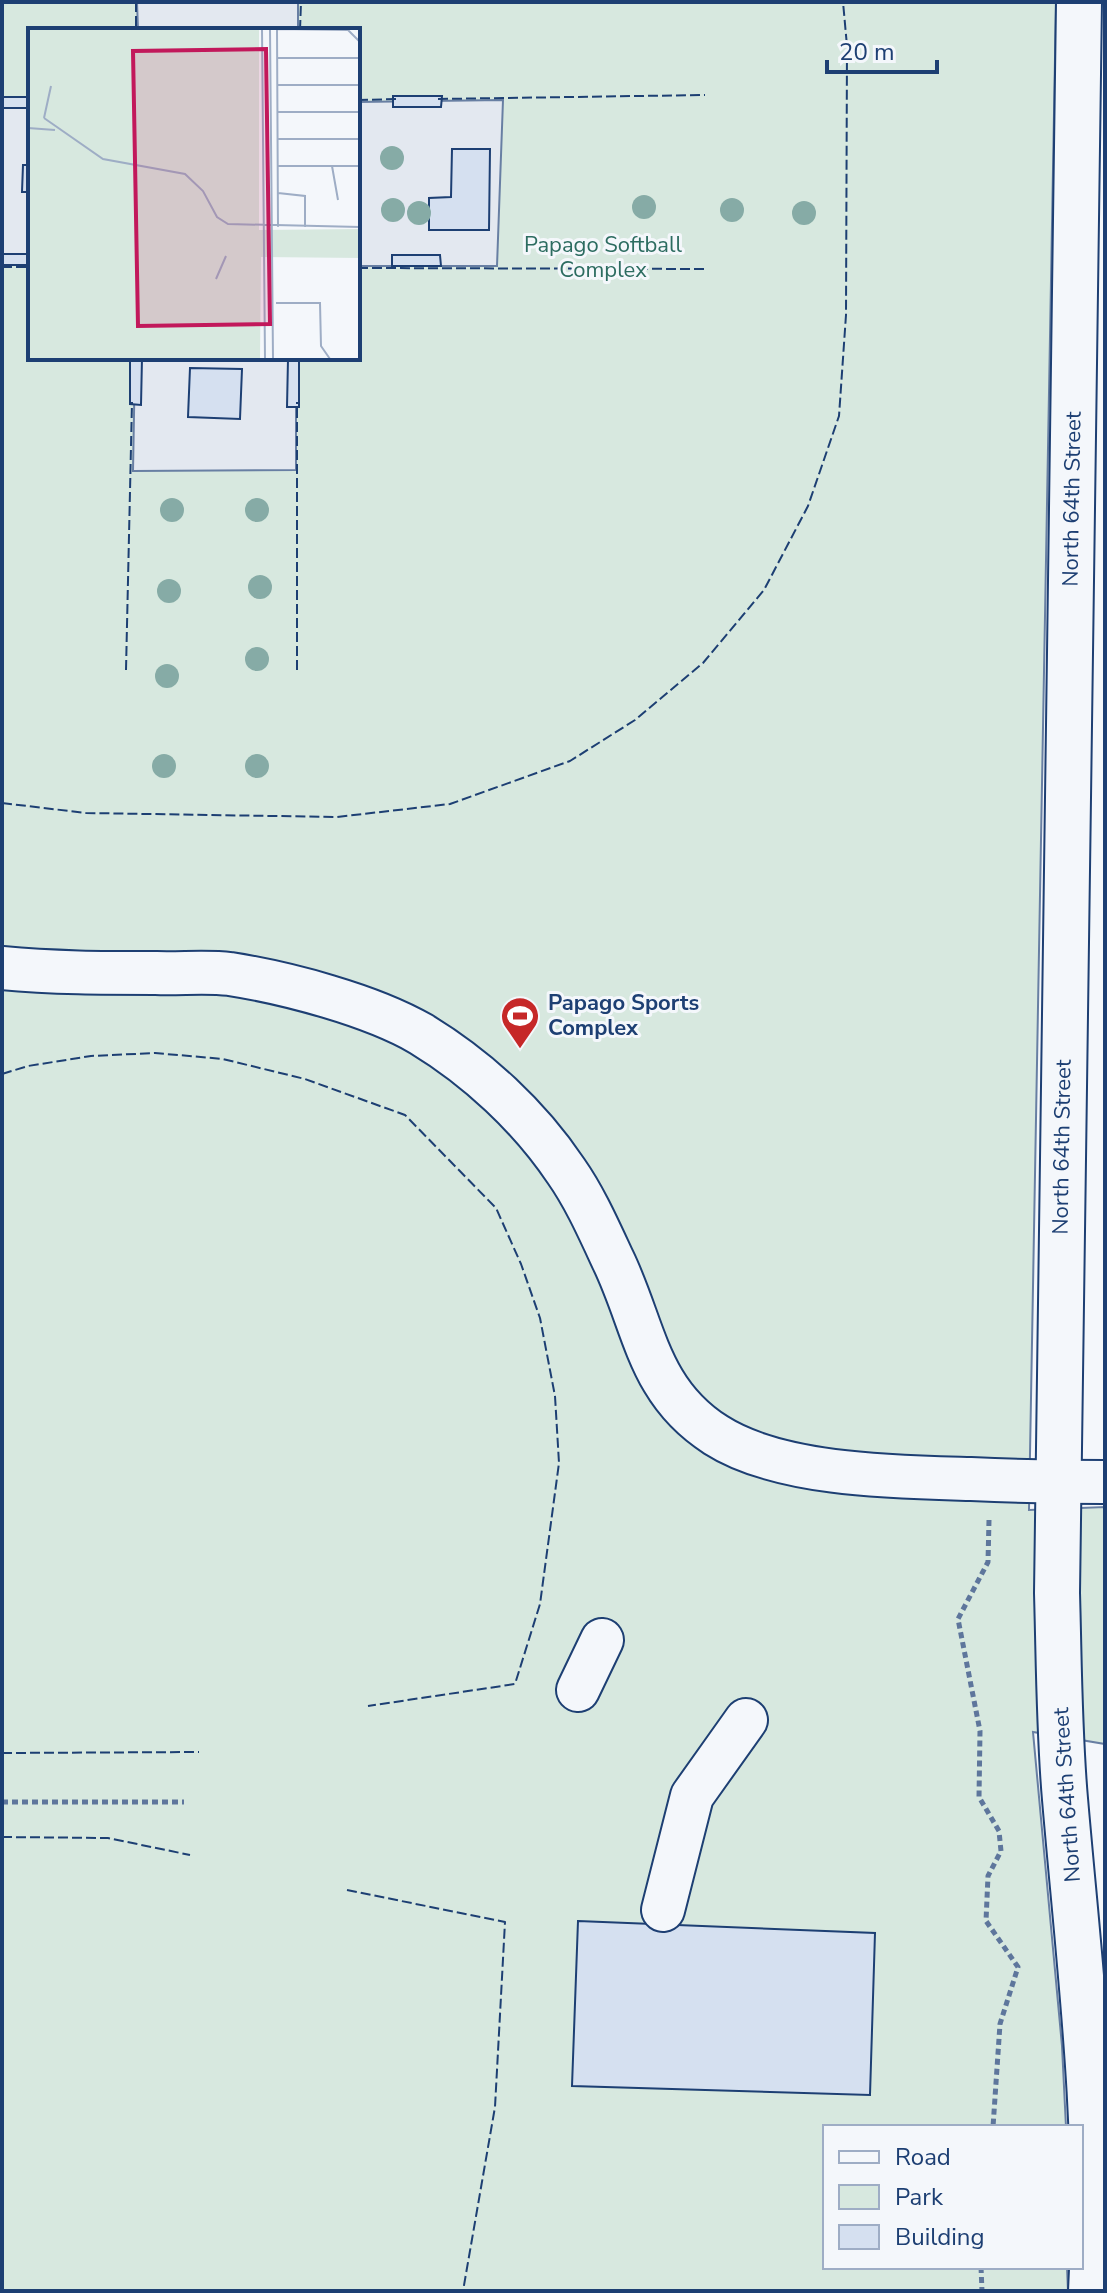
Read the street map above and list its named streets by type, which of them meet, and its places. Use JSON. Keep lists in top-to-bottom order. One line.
{"streets":{"main road":["North 64th Street"]},"parks":["Papago Softball Complex"],"places":{"sports":["Papago Sports Complex"]},"legend":["Road","Park","Building"],"scale_bar":"20 m"}
